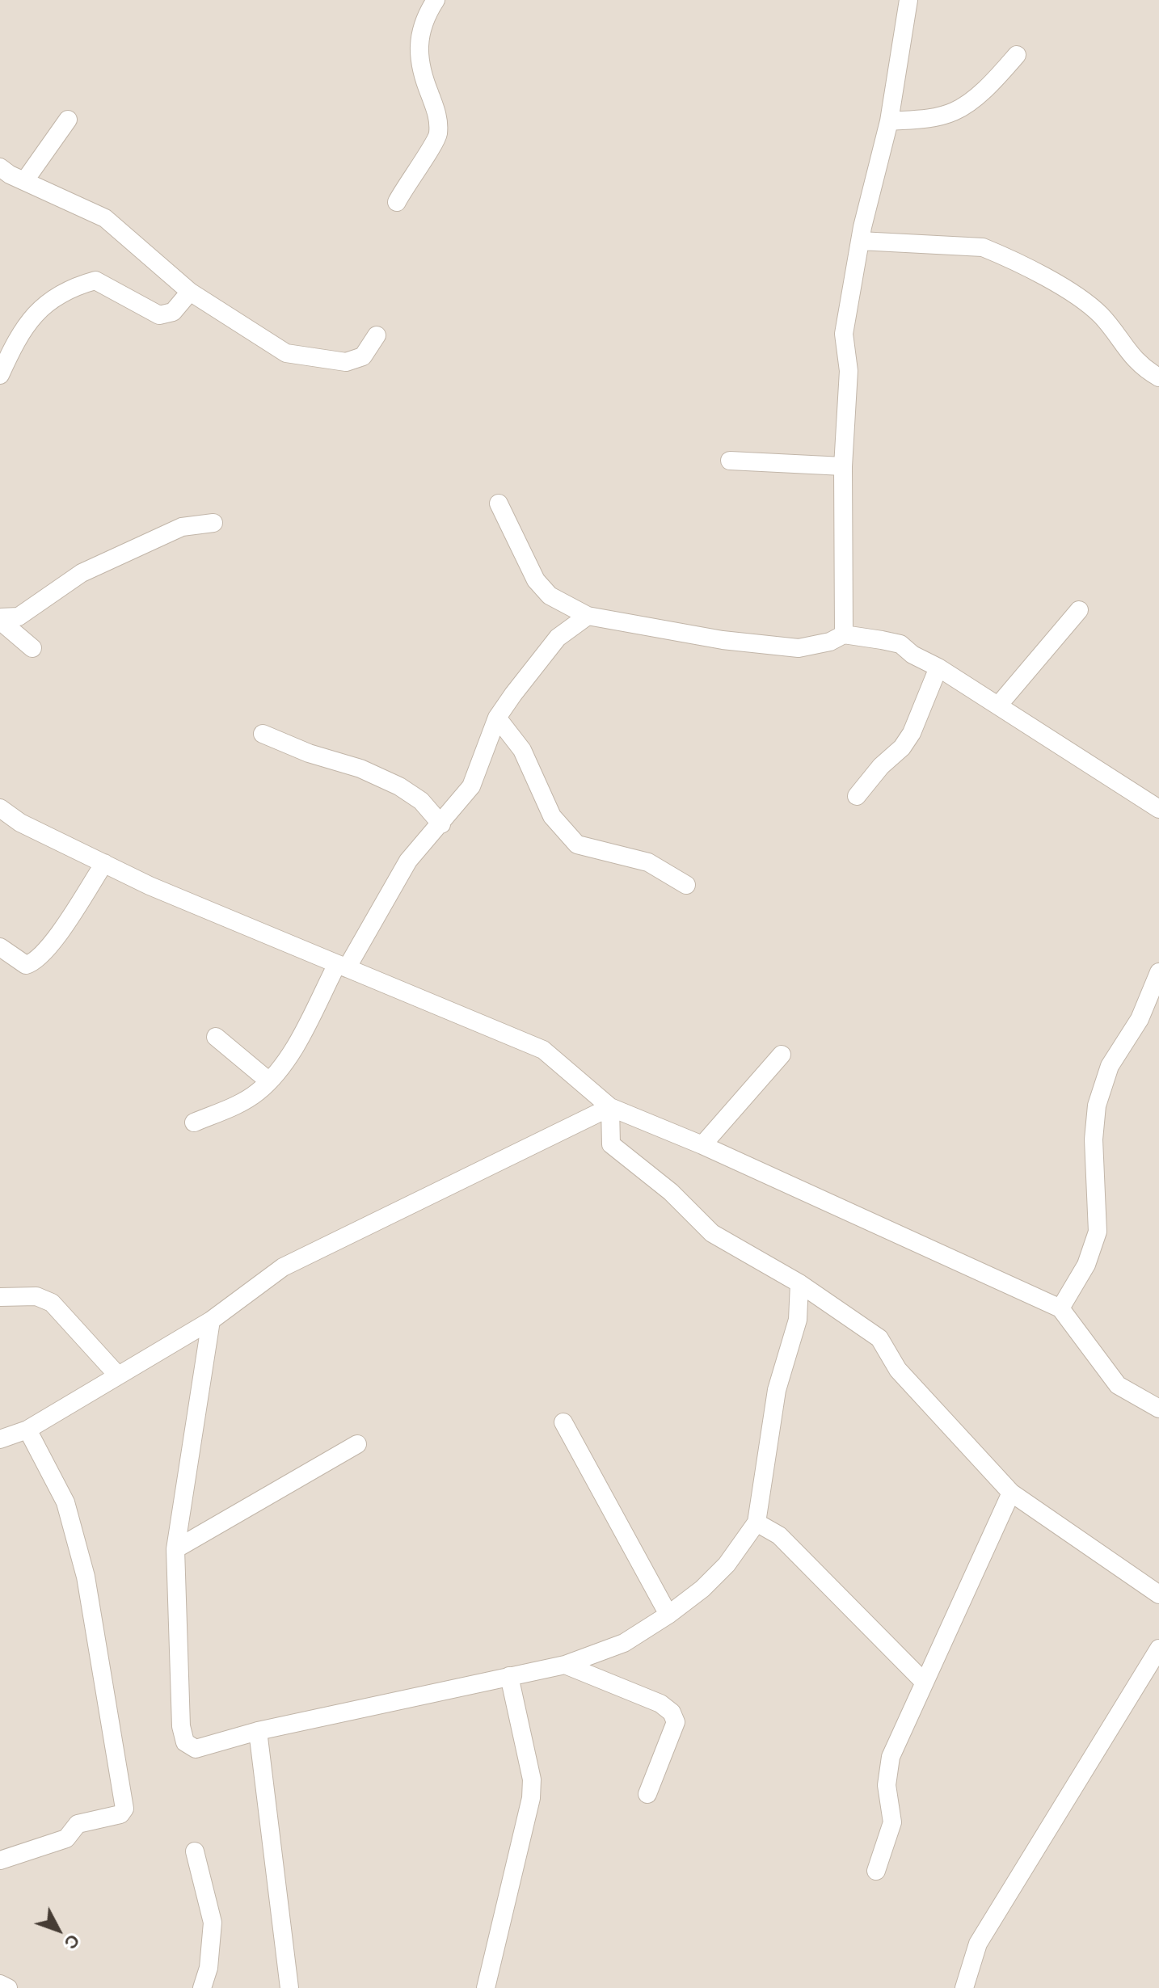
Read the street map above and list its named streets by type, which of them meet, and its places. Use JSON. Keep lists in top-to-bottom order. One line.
{"north":"bottom right"}
